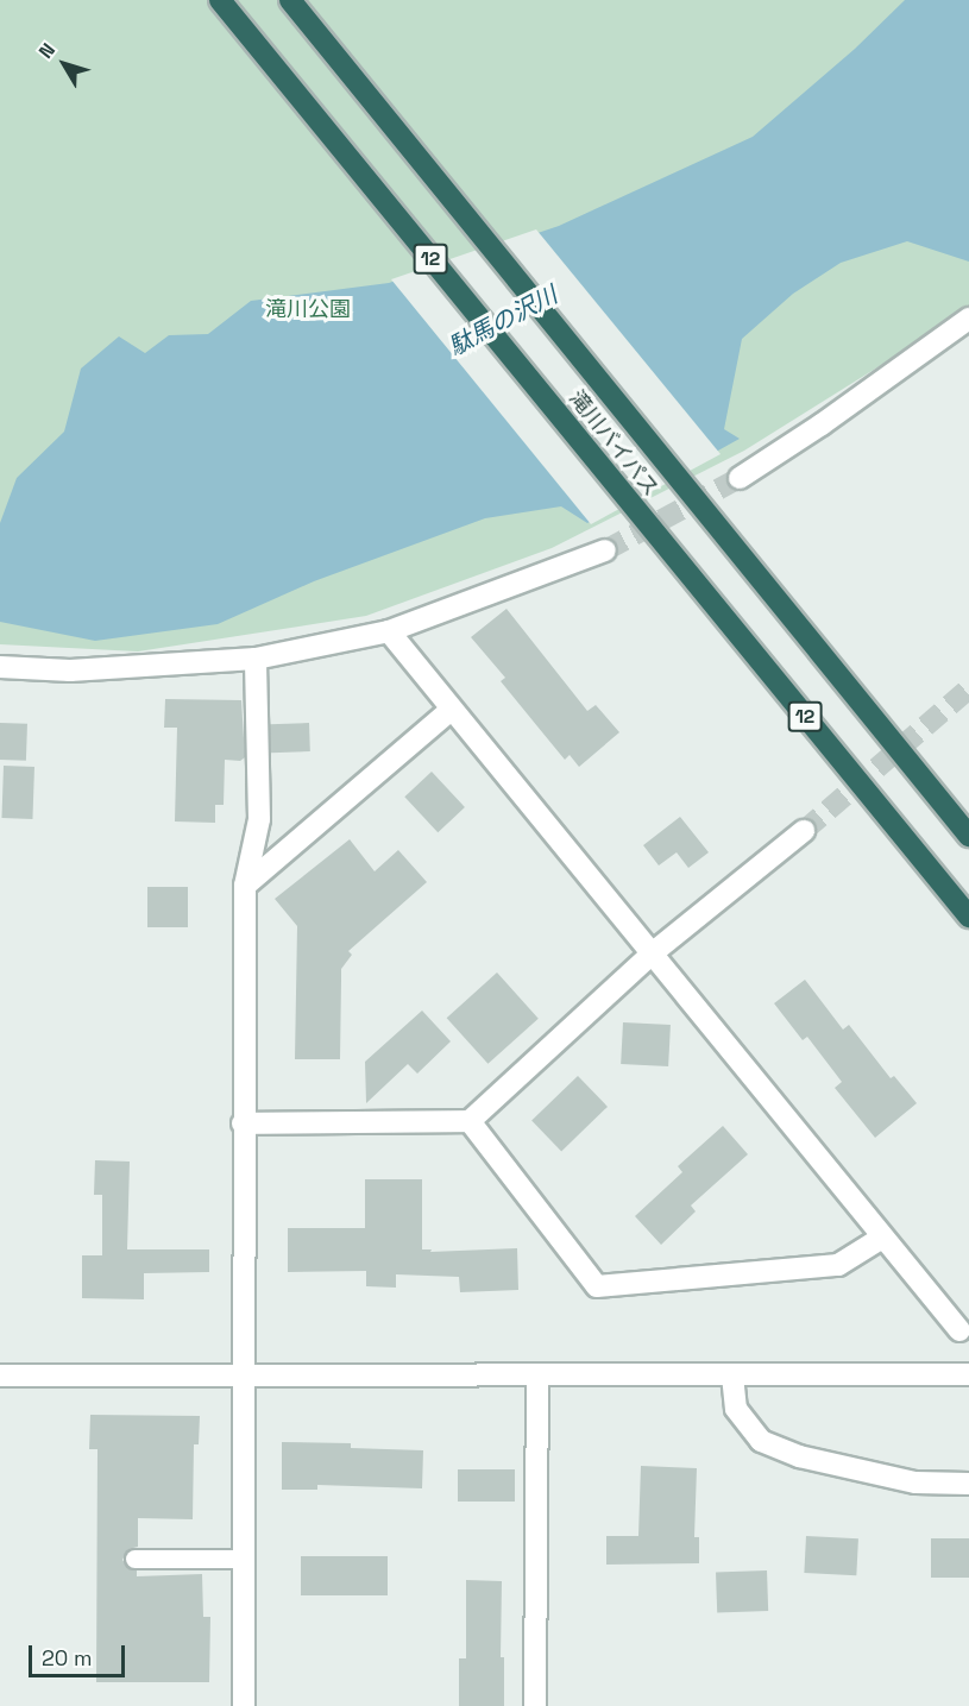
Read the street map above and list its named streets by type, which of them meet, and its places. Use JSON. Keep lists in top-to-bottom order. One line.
{"streets":{"highway":["12","滝川バイパス"]},"water":["駄馬の沢川"],"parks":["滝川公園"],"scale_bar":"20 m","north":"top left"}
